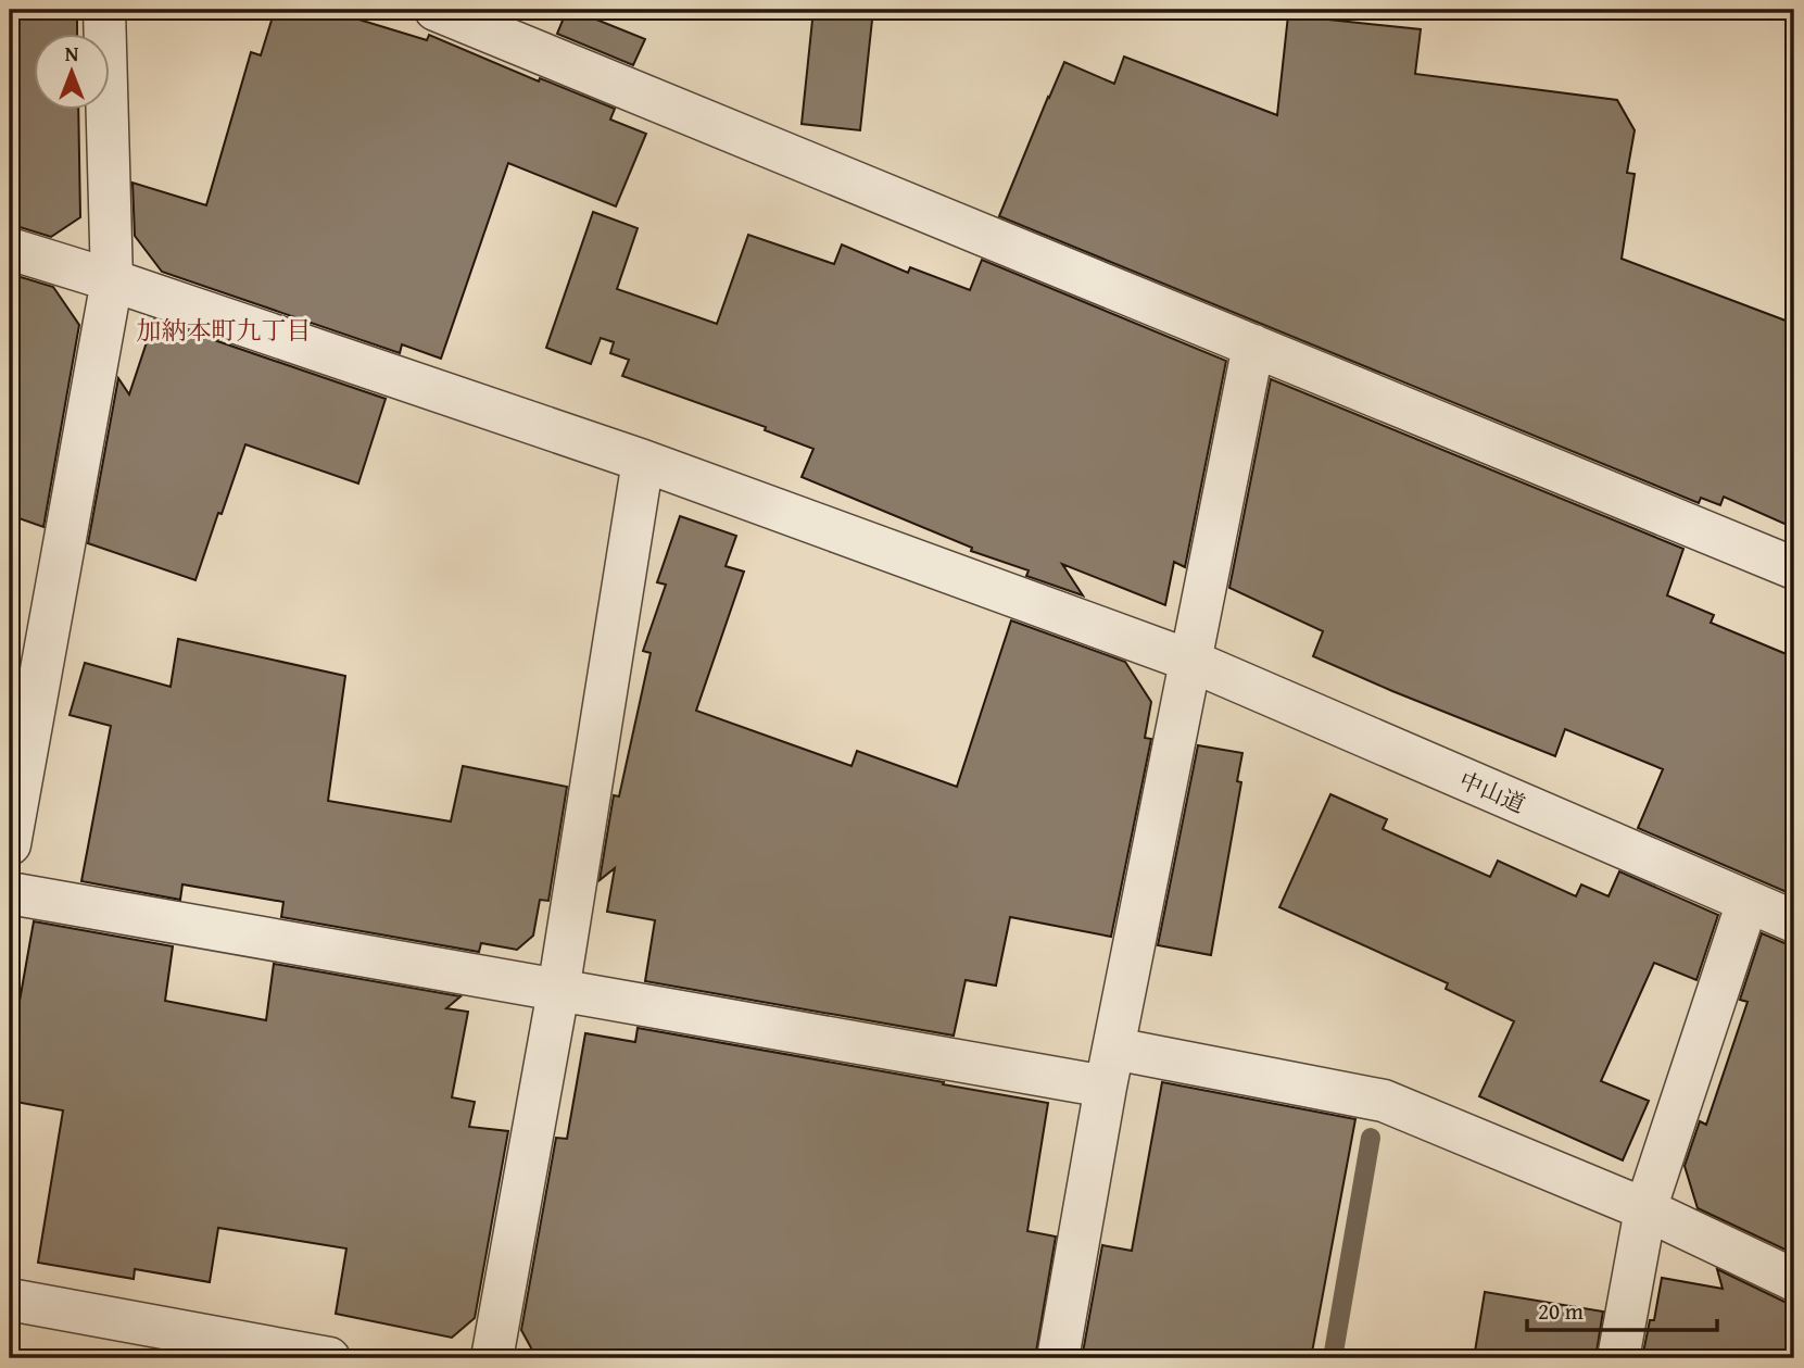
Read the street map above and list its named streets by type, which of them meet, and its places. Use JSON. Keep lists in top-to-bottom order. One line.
{"streets":{"street":["中山道"]},"districts":["加納本町九丁目"],"scale_bar":"20 m","north":"top"}
